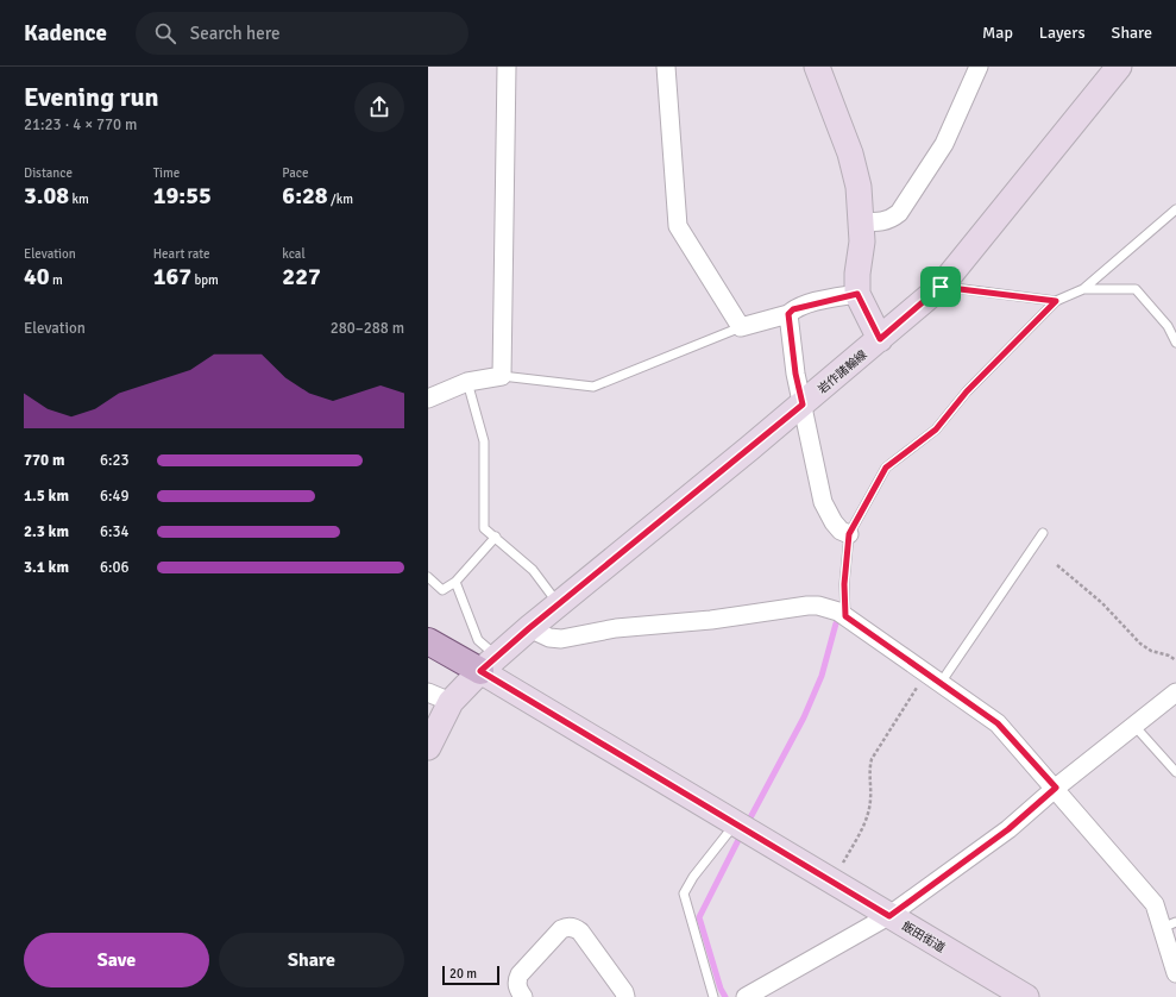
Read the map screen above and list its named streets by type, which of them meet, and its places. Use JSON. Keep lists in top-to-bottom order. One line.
{"streets":{"main road":["岩作諸輪線","飯田街道"]},"crossings":[["岩作諸輪線","飯田街道"]],"scale_bar":"20 m","page":{"header":"Kadence","search":"Search here","nav":["Map","Layers","Share"],"heading":["Evening run","21:23 · 4 × 770 m"],"stats":[["Distance","3.08 km"],["Time","19:55"],["Pace","6:28 /km"],["Elevation","40 m"],["Heart rate","167 bpm"],["kcal","227"]],"chart":["Elevation","280–288 m"],"list":[{"name":"770 m","note":"6:23"},{"name":"1.5 km","note":"6:49"},{"name":"2.3 km","note":"6:34"},{"name":"3.1 km","note":"6:06"}],"buttons":["Save","Share"],"scale":"20 m"}}
